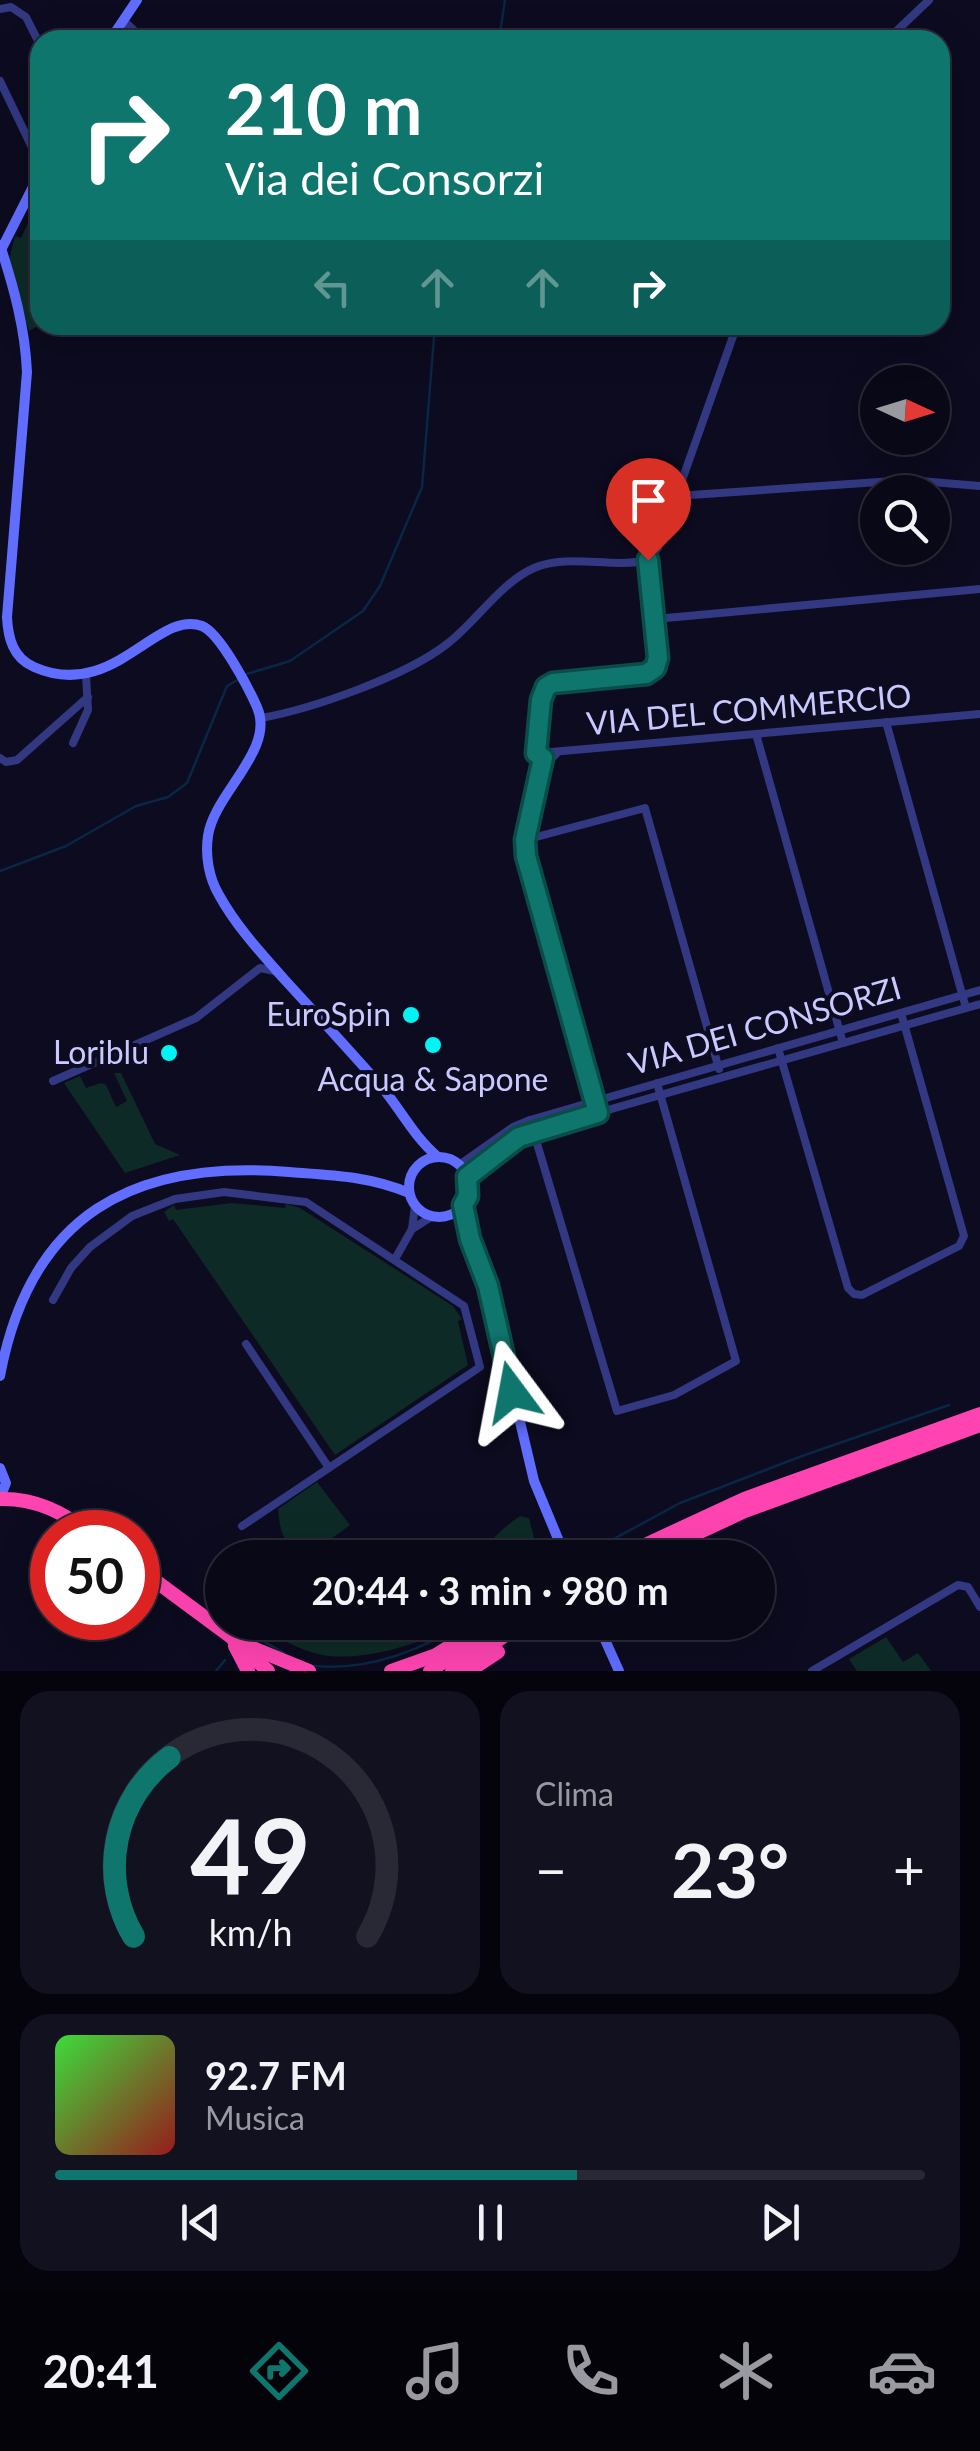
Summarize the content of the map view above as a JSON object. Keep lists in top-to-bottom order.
{
  "streets": {
    "street": ["VIA DEL COMMERCIO", "VIA DEI CONSORZI"]
  },
  "places": ["EuroSpin", "Acqua & Sapone", "Loriblu"],
  "north": "right",
  "page": {
    "turn": ["210 m", "Via dei Consorzi"],
    "limit": "50",
    "trip": "20:44 · 3 min · 980 m",
    "tile": "Clima",
    "heat": ["−", "23°", "+"],
    "song": ["92.7 FM", "Musica"],
    "tabs": "20:41",
    "gauge": ["49", "km/h"]
  }
}
